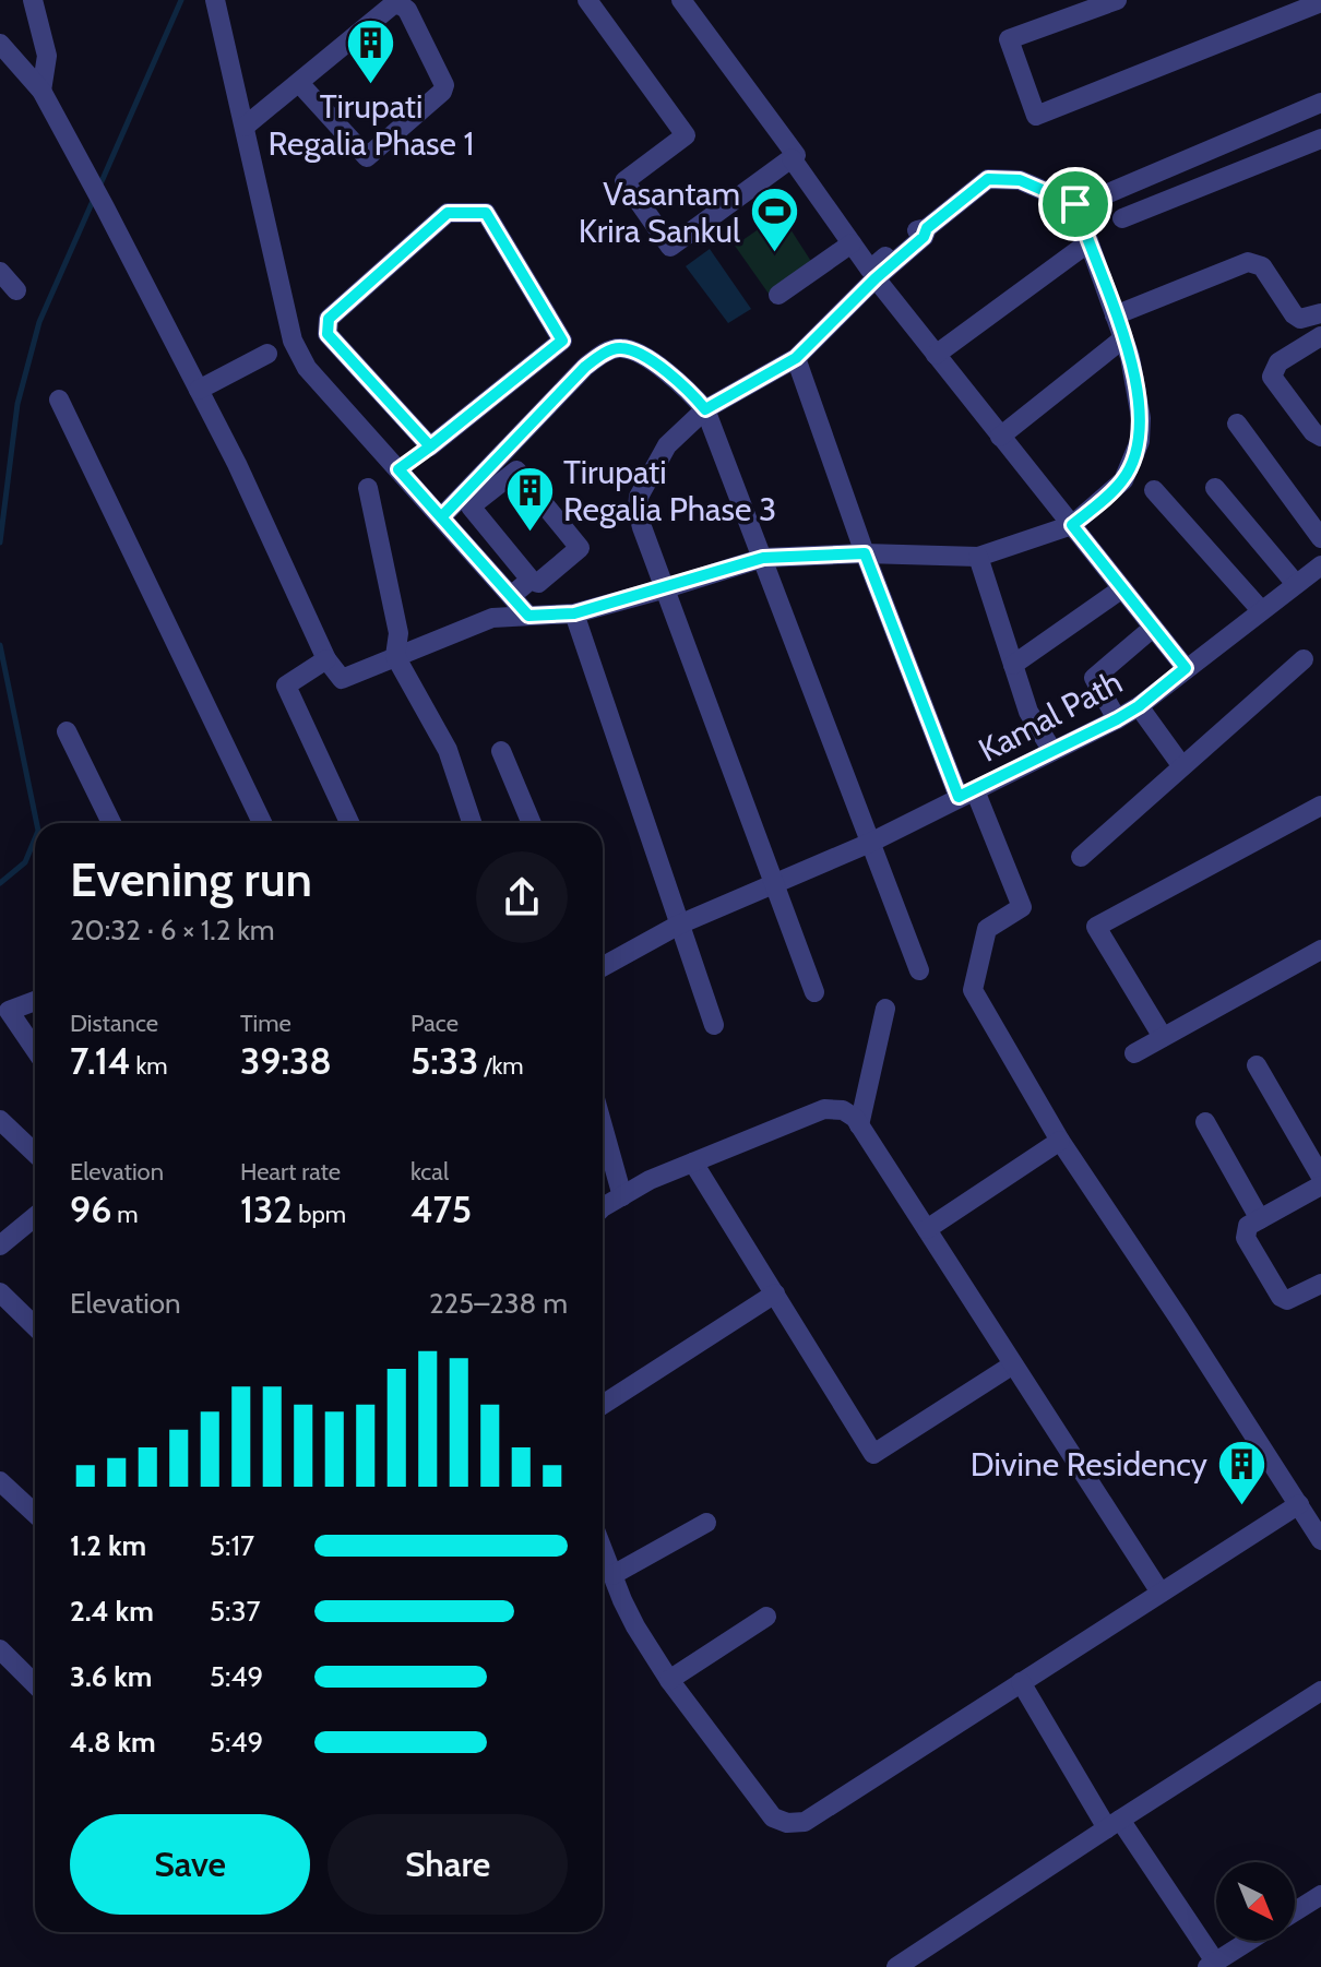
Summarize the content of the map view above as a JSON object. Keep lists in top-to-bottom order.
{
  "streets": {
    "street": ["Kamal Path"]
  },
  "places": {
    "building": ["Tirupati Regalia Phase 1", "Tirupati Regalia Phase 3", "Divine Residency"],
    "sports": ["Vasantam Krira Sankul"]
  },
  "north": "bottom right",
  "page": {
    "heading": ["Evening run", "20:32 · 6 × 1.2 km"],
    "stats": [
      ["Distance", "7.14 km"],
      ["Time", "39:38"],
      ["Pace", "5:33 /km"],
      ["Elevation", "96 m"],
      ["Heart rate", "132 bpm"],
      ["kcal", "475"]
    ],
    "chart": ["Elevation", "225–238 m"],
    "list": [
      {
        "name": "1.2 km",
        "note": "5:17"
      },
      {
        "name": "2.4 km",
        "note": "5:37"
      },
      {
        "name": "3.6 km",
        "note": "5:49"
      },
      {
        "name": "4.8 km",
        "note": "5:49"
      }
    ],
    "buttons": ["Save", "Share"]
  }
}
